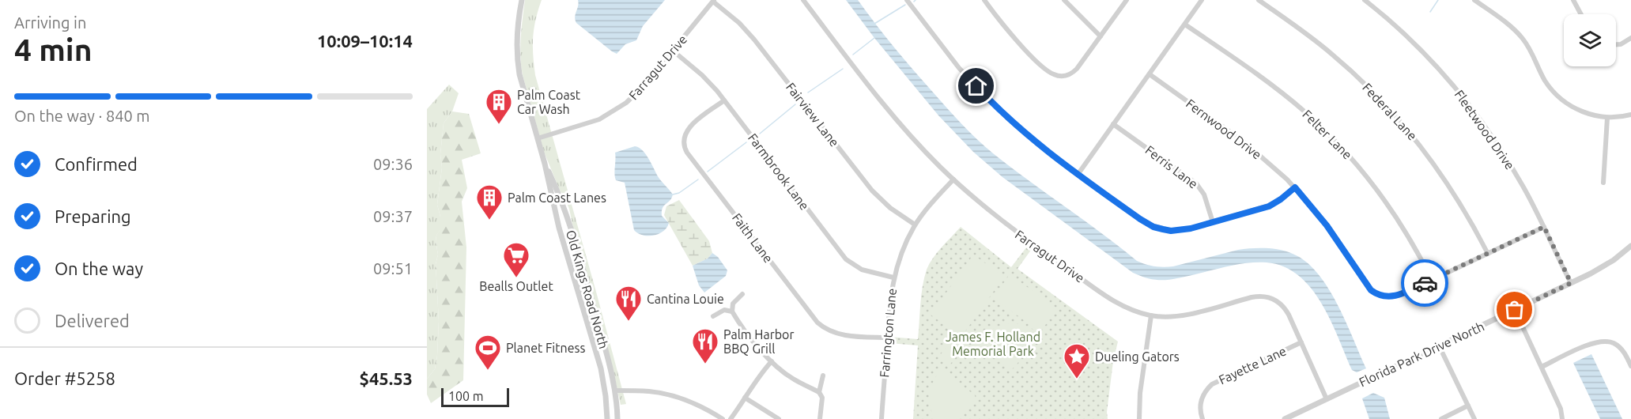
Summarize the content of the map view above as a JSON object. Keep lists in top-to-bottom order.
{
  "streets": {
    "street": [
      "Farragut Drive",
      "Federal Lane",
      "Fairview Lane",
      "Fernwood Drive",
      "Fleetwood Drive",
      "Felter Lane",
      "Ferris Lane",
      "Farmbrook Lane",
      "Faith Lane",
      "Old Kings Road North",
      "Farrington Lane",
      "Florida Park Drive North",
      "Fayette Lane"
    ]
  },
  "crossings": [
    ["Farragut Drive", "Fairview Lane"],
    ["Farragut Drive", "Farmbrook Lane"],
    ["Farragut Drive", "Old Kings Road North"],
    ["Farragut Drive", "Farrington Lane"],
    ["Farragut Drive", "Florida Park Drive North"],
    ["Farragut Drive", "Fayette Lane"],
    ["Fairview Lane", "Farrington Lane"],
    ["Fernwood Drive", "Felter Lane"],
    ["Fleetwood Drive", "Florida Park Drive North"],
    ["Farmbrook Lane", "Faith Lane"],
    ["Farmbrook Lane", "Farrington Lane"],
    ["Faith Lane", "Farrington Lane"]
  ],
  "parks": ["James F. Holland Memorial Park"],
  "places": {
    "building": ["Palm Coast Car Wash", "Palm Coast Lanes"],
    "supermarket": ["Bealls Outlet"],
    "restaurant": ["Cantina Louie", "Palm Harbor BBQ Grill"],
    "sports": ["Planet Fitness"],
    "place": ["Dueling Gators"]
  },
  "scale_bar": "100 m",
  "page": {
    "heading": ["4 min", "Arriving in", "10:09–10:14"],
    "panel": ["Order #5258", "$45.53"],
    "bar": "On the way · 840 m",
    "list": [
      ["Confirmed", "09:36"],
      ["Preparing", "09:37"],
      ["On the way", "09:51"],
      "Delivered"
    ],
    "scale": "100 m"
  }
}
